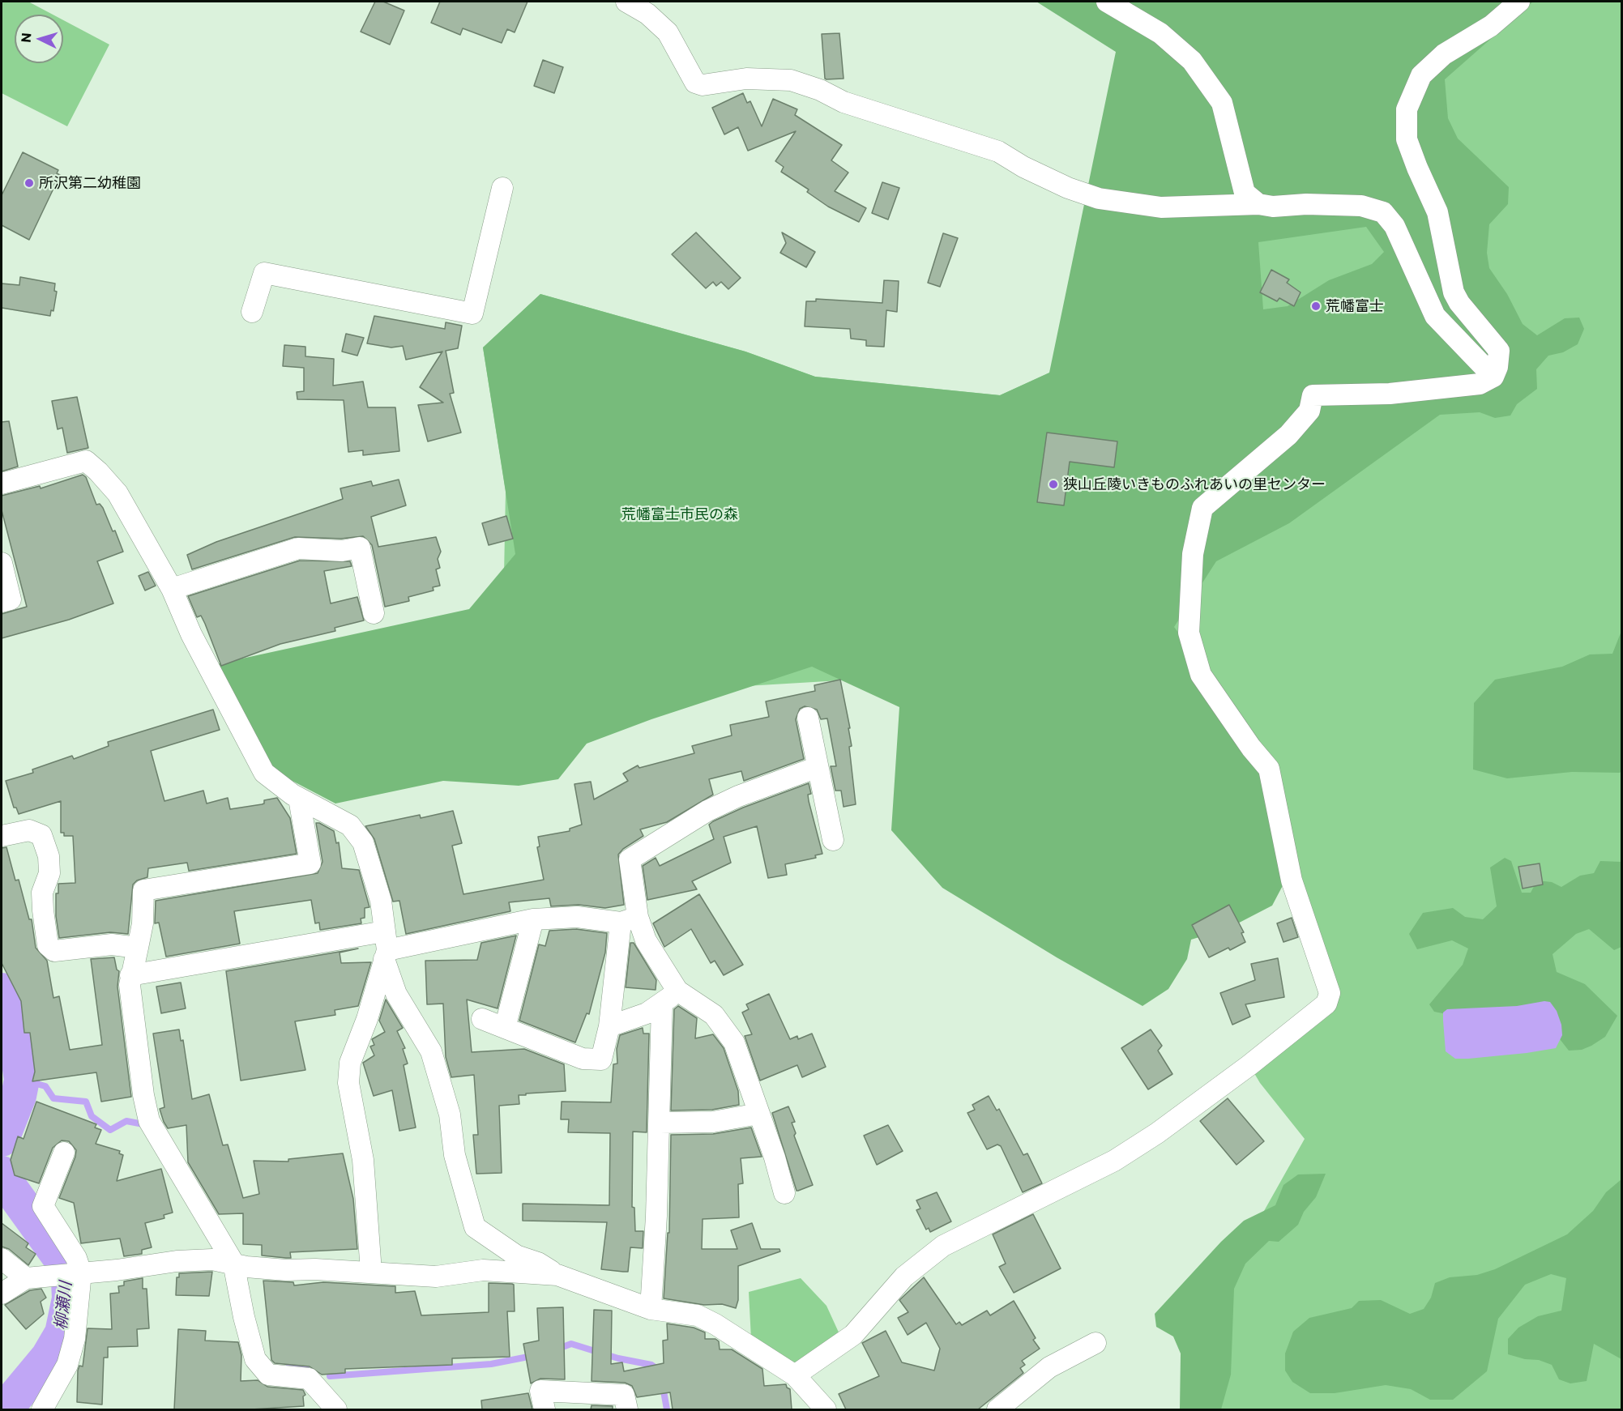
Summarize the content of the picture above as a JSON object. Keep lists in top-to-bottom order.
{
  "water": ["柳瀬川"],
  "parks": ["荒幡富士市民の森"],
  "places": ["所沢第二幼稚園", "荒幡富士", "狭山丘陵いきものふれあいの里センター"],
  "north": "left"
}
